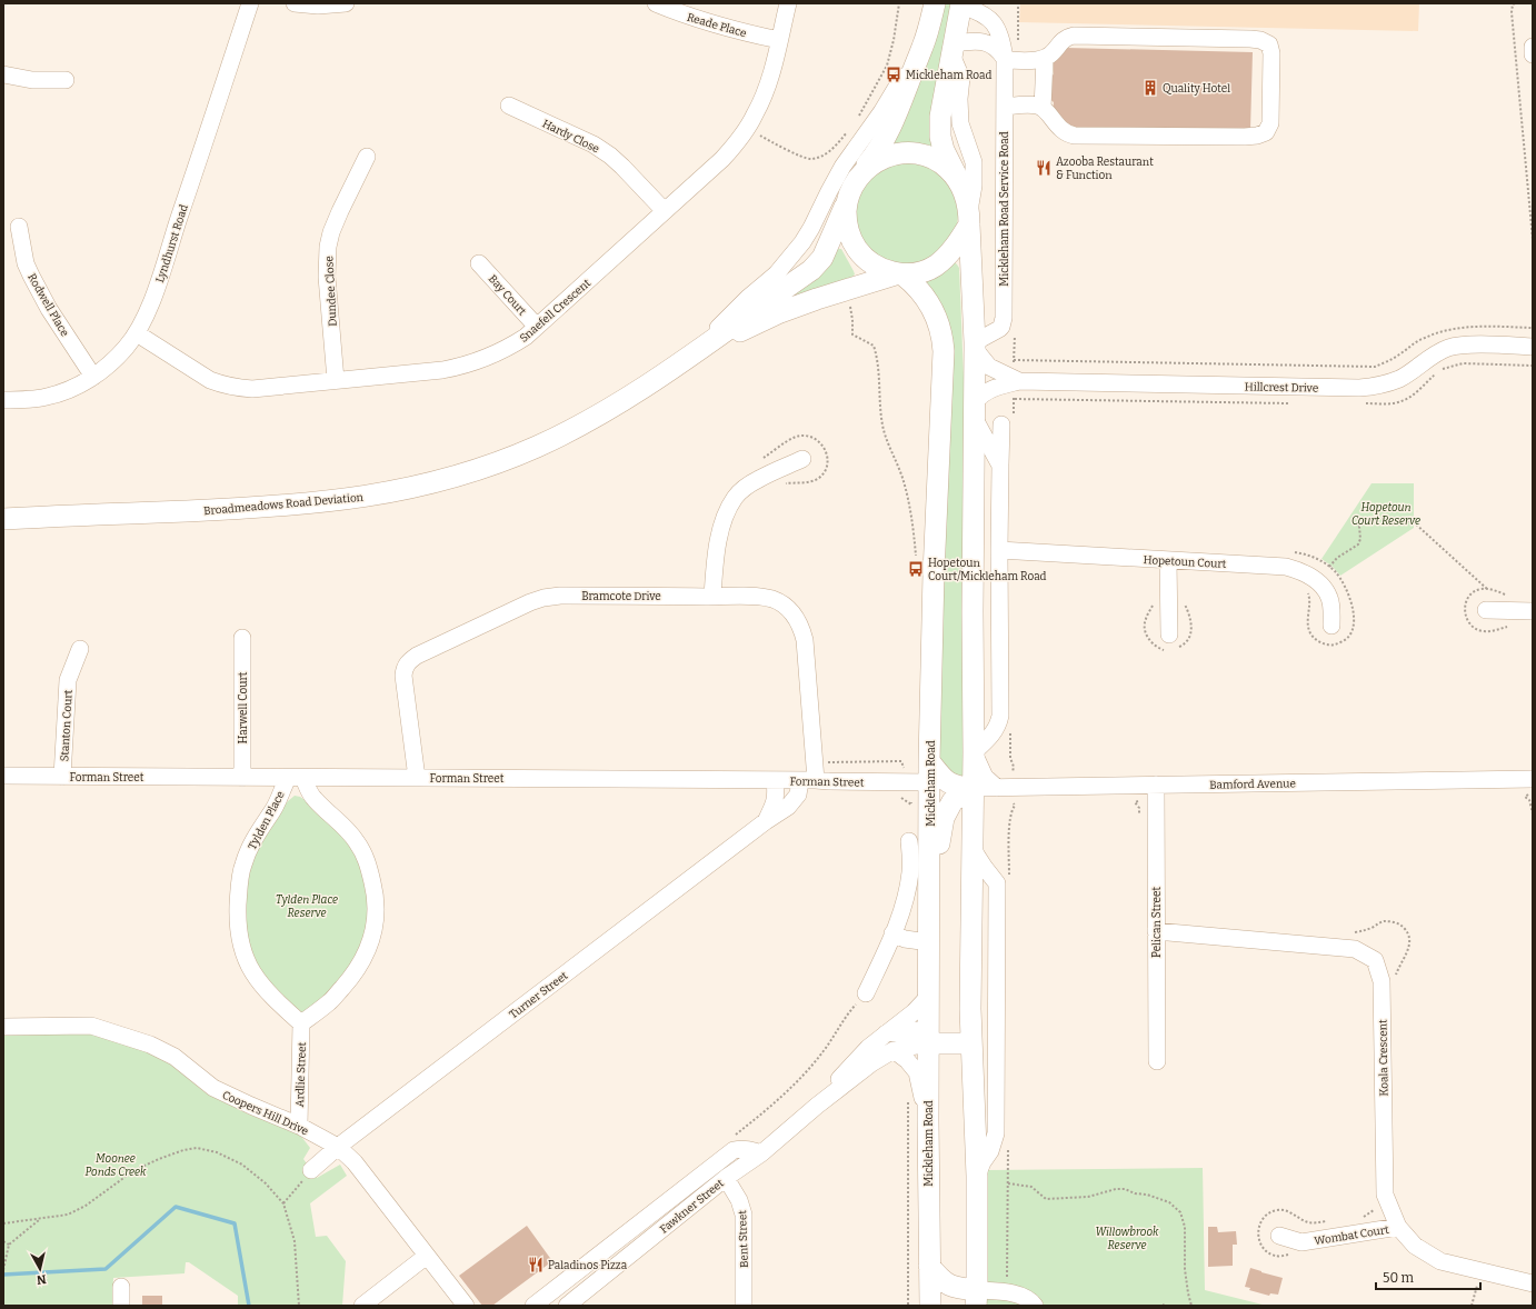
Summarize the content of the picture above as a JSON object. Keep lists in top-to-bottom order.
{
  "streets": {
    "main road": ["Broadmeadows Road Deviation", "Mickleham Road"],
    "street": [
      "Reade Place",
      "Hardy Close",
      "Mickleham Road Service Road",
      "Lyndhurst Road",
      "Dundee Close",
      "Bay Court",
      "Rodwell Place",
      "Snaefell Crescent",
      "Hillcrest Drive",
      "Hopetoun Court",
      "Bramcote Drive",
      "Harwell Court",
      "Stanton Court",
      "Forman Street",
      "Bamford Avenue",
      "Tylden Place",
      "Pelican Street",
      "Turner Street",
      "Koala Crescent",
      "Ardlie Street",
      "Coopers Hill Drive",
      "Fawkner Street",
      "Wombat Court",
      "Bent Street"
    ]
  },
  "crossings": [
    ["Reade Place", "Snaefell Crescent"],
    ["Hardy Close", "Snaefell Crescent"],
    ["Mickleham Road Service Road", "Hillcrest Drive"],
    ["Lyndhurst Road", "Rodwell Place"],
    ["Lyndhurst Road", "Snaefell Crescent"],
    ["Dundee Close", "Snaefell Crescent"],
    ["Bay Court", "Snaefell Crescent"],
    ["Broadmeadows Road Deviation", "Mickleham Road"],
    ["Bramcote Drive", "Forman Street"],
    ["Bramcote Drive", "Turner Street"],
    ["Harwell Court", "Forman Street"],
    ["Stanton Court", "Forman Street"],
    ["Forman Street", "Mickleham Road"],
    ["Forman Street", "Tylden Place"],
    ["Forman Street", "Turner Street"],
    ["Mickleham Road", "Fawkner Street"],
    ["Bamford Avenue", "Pelican Street"],
    ["Tylden Place", "Ardlie Street"],
    ["Pelican Street", "Koala Crescent"],
    ["Turner Street", "Coopers Hill Drive"],
    ["Koala Crescent", "Wombat Court"],
    ["Ardlie Street", "Coopers Hill Drive"],
    ["Fawkner Street", "Bent Street"]
  ],
  "parks": [
    "Hopetoun Court Reserve",
    "Tylden Place Reserve",
    "Moonee Ponds Creek",
    "Willowbrook Reserve"
  ],
  "places": {
    "bus stop": ["Mickleham Road", "Hopetoun Court/Mickleham Road"],
    "building": ["Quality Hotel"],
    "restaurant": ["Azooba Restaurant & Function", "Paladinos Pizza"]
  },
  "scale_bar": "50 m",
  "north": "bottom"
}
